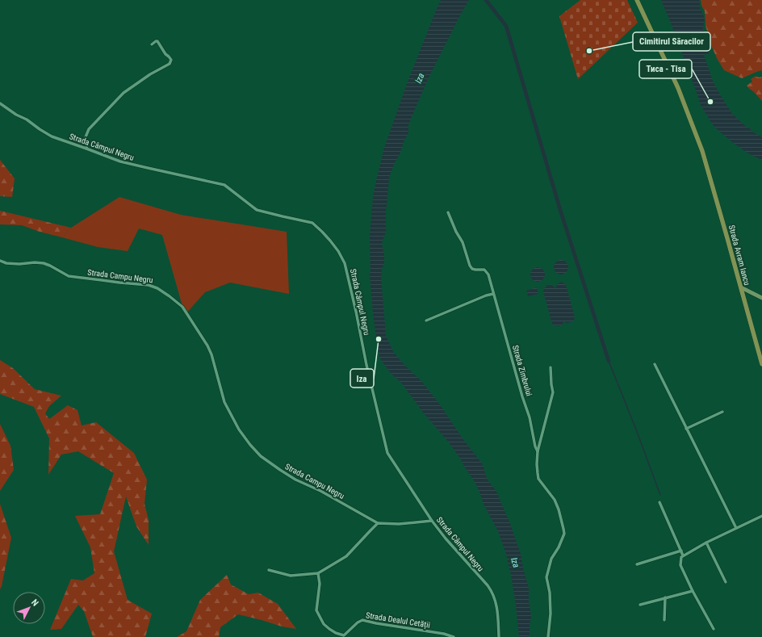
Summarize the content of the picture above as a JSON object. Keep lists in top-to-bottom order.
{
  "streets": {
    "main road": ["Strada Avram Iancu"],
    "street": [
      "Strada Câmpul Negru",
      "Strada Campu Negru",
      "Strada Zimbrului",
      "Strada Dealul Cetății"
    ]
  },
  "crossings": [
    ["Strada Câmpul Negru", "Strada Campu Negru"]
  ],
  "water": ["Iza"],
  "places": ["Cimitirul Săracilor", "Тиса - Tisa", "Iza"],
  "north": "top right"
}
